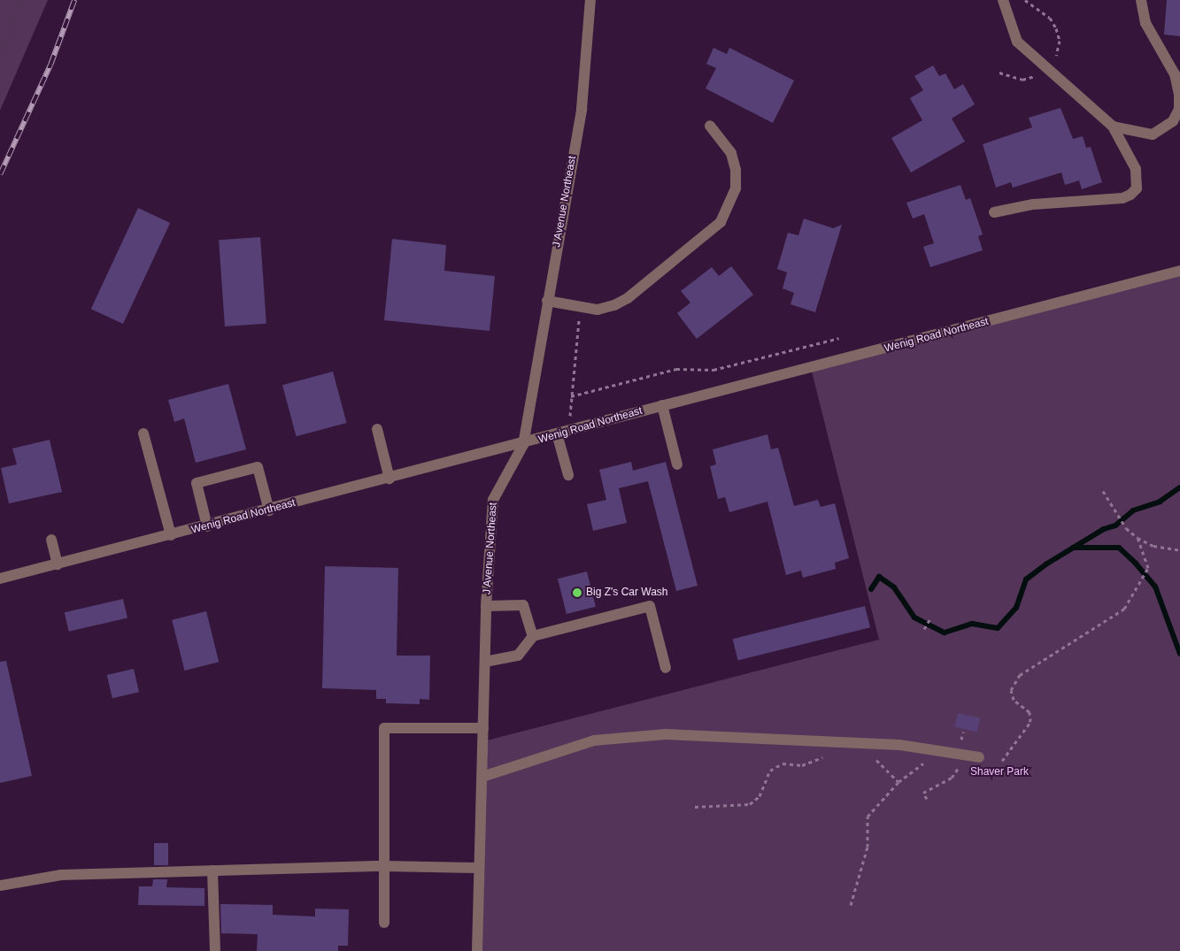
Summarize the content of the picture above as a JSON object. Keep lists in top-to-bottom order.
{
  "streets": {
    "street": ["J Avenue Northeast", "Wenig Road Northeast"]
  },
  "crossings": [
    ["J Avenue Northeast", "Wenig Road Northeast"]
  ],
  "parks": ["Shaver Park"],
  "places": ["Big Z's Car Wash"]
}
